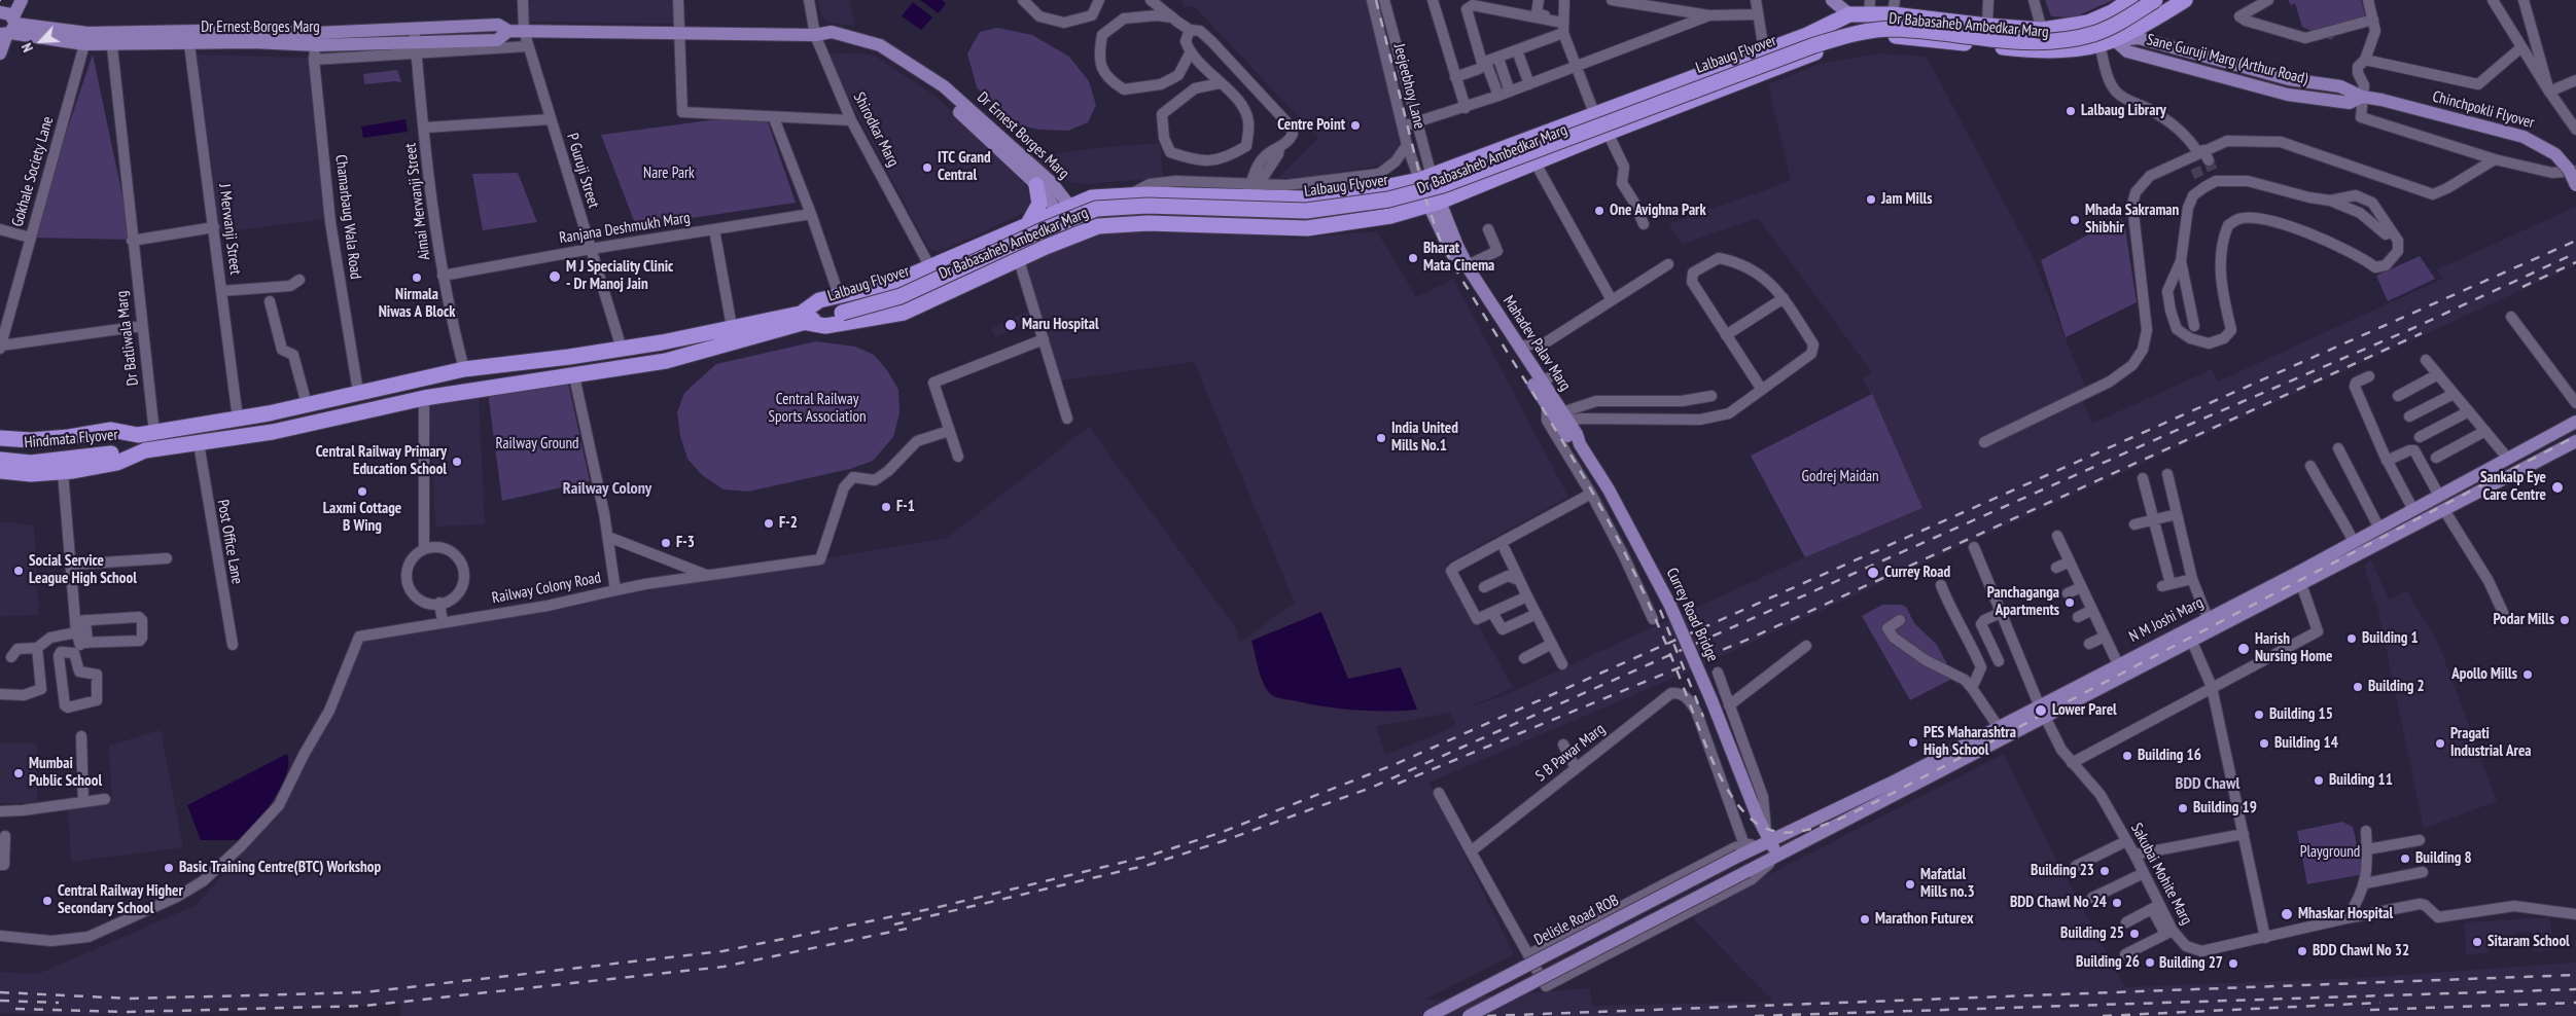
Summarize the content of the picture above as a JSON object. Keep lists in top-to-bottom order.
{
  "streets": {
    "highway": ["Dr Babasaheb Ambedkar Marg", "Lalbaug Flyover", "Hindmata Flyover"],
    "main road": [
      "Dr Ernest Borges Marg",
      "Sane Guruji Marg (Arthur Road)",
      "Chinchpokli Flyover",
      "Mahadev Palav Marg",
      "Currey Road Bridge",
      "N M Joshi Marg",
      "Delisle Road ROB"
    ],
    "street": [
      "Jeejeebhoy Lane",
      "Shirodkar Marg",
      "P Guruji Street",
      "Gokhale Society Lane",
      "Aimai Merwanji Street",
      "Chamarbaug Wala Road",
      "Ranjana Deshmukh Marg",
      "J Merwanji Street",
      "Dr Batliwala Marg",
      "Post Office Lane",
      "Railway Colony Road",
      "S B Pawar Marg",
      "Sakubai Mohite Marg"
    ]
  },
  "crossings": [
    ["Dr Babasaheb Ambedkar Marg", "Dr Ernest Borges Marg"],
    ["Dr Babasaheb Ambedkar Marg", "Lalbaug Flyover"],
    ["Dr Babasaheb Ambedkar Marg", "Sane Guruji Marg (Arthur Road)"],
    ["Dr Babasaheb Ambedkar Marg", "Jeejeebhoy Lane"],
    ["Dr Babasaheb Ambedkar Marg", "Shirodkar Marg"],
    ["Dr Babasaheb Ambedkar Marg", "Mahadev Palav Marg"],
    ["Dr Babasaheb Ambedkar Marg", "Hindmata Flyover"],
    ["Dr Ernest Borges Marg", "Shirodkar Marg"],
    ["Dr Ernest Borges Marg", "P Guruji Street"],
    ["Dr Ernest Borges Marg", "Gokhale Society Lane"],
    ["Dr Ernest Borges Marg", "Aimai Merwanji Street"],
    ["Dr Ernest Borges Marg", "Chamarbaug Wala Road"],
    ["Dr Ernest Borges Marg", "J Merwanji Street"],
    ["Dr Ernest Borges Marg", "Dr Batliwala Marg"],
    ["Lalbaug Flyover", "Hindmata Flyover"],
    ["Sane Guruji Marg (Arthur Road)", "Chinchpokli Flyover"],
    ["P Guruji Street", "Ranjana Deshmukh Marg"],
    ["Aimai Merwanji Street", "Ranjana Deshmukh Marg"],
    ["Mahadev Palav Marg", "Currey Road Bridge"],
    ["Hindmata Flyover", "Post Office Lane"],
    ["Hindmata Flyover", "Railway Colony Road"],
    ["Currey Road Bridge", "N M Joshi Marg"],
    ["Currey Road Bridge", "Delisle Road ROB"],
    ["N M Joshi Marg", "Sakubai Mohite Marg"],
    ["N M Joshi Marg", "Delisle Road ROB"],
    ["S B Pawar Marg", "Delisle Road ROB"]
  ],
  "districts": ["Railway Colony", "BDD Chawl"],
  "parks": [
    "Nare Park",
    "Central Railway Sports Association",
    "Railway Ground",
    "Godrej Maidan",
    "Playground"
  ],
  "places": [
    "Lalbaug Library",
    "Centre Point",
    "ITC Grand Central",
    "Jam Mills",
    "One Avighna Park",
    "Mhada Sakraman Shibhir",
    "Bharat Mata Cinema",
    "M J Speciality Clinic - Dr Manoj Jain",
    "Nirmala Niwas A Block",
    "Maru Hospital",
    "India United Mills No.1",
    "Central Railway Primary Education School",
    "Sankalp Eye Care Centre",
    "Laxmi Cottage B Wing",
    "F-1",
    "F-2",
    "F-3",
    "Social Service League High School",
    "Currey Road",
    "Panchaganga Apartments",
    "Podar Mills",
    "Building 1",
    "Harish Nursing Home",
    "Apollo Mills",
    "Building 2",
    "Lower Parel",
    "Building 15",
    "PES Maharashtra High School",
    "Building 14",
    "Pragati Industrial Area",
    "Building 16",
    "Mumbai Public School",
    "Building 11",
    "Building 19",
    "Building 8",
    "Basic Training Centre(BTC) Workshop",
    "Building 23",
    "Mafatlal Mills no.3",
    "Central Railway Higher Secondary School",
    "BDD Chawl No 24",
    "Mhaskar Hospital",
    "Marathon Futurex",
    "Building 25",
    "Sitaram School",
    "BDD Chawl No 32",
    "Building 26",
    "Building 27"
  ],
  "north": "bottom left"
}
